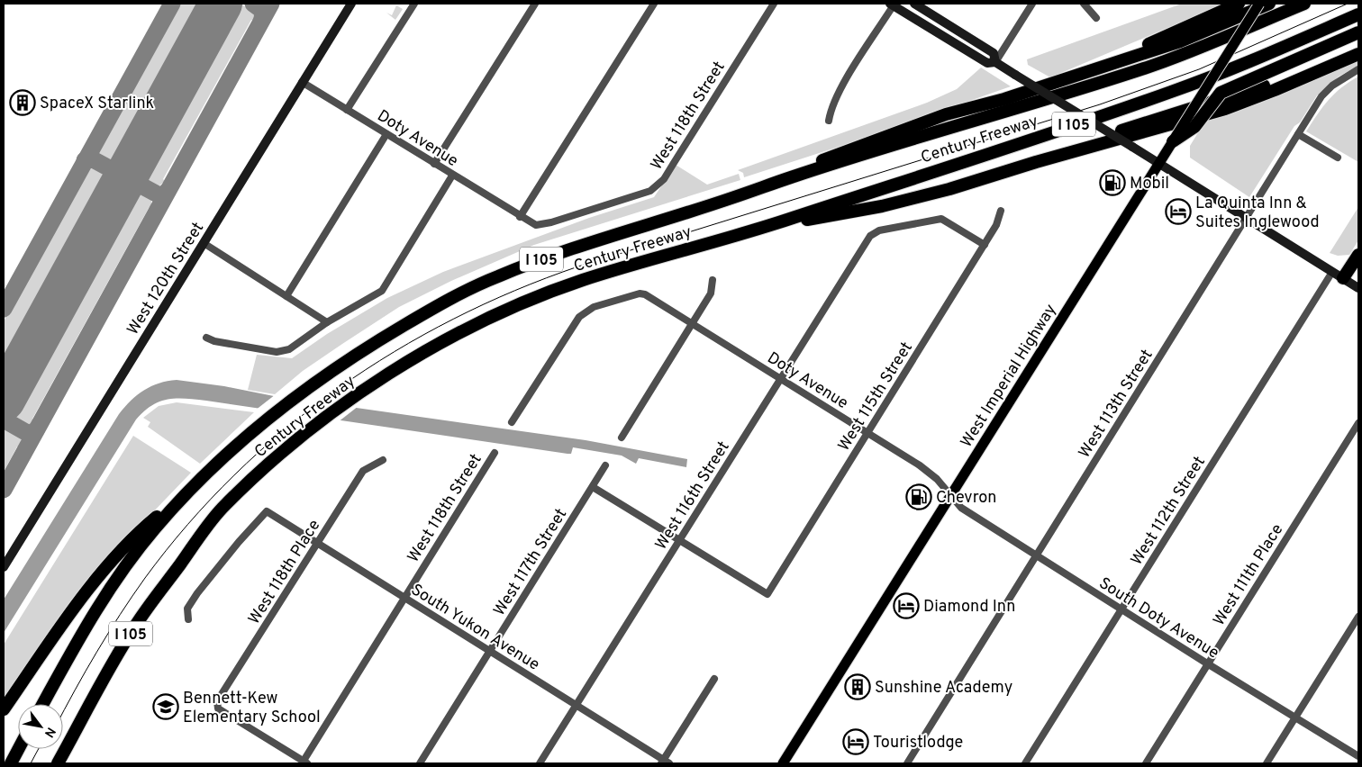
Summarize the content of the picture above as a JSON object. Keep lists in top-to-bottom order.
{
  "streets": {
    "highway": ["I 105", "Century Freeway"],
    "main road": ["West 120th Street", "West Imperial Highway"],
    "street": [
      "West 118th Street",
      "Doty Avenue",
      "West 115th Street",
      "West 113th Street",
      "West 116th Street",
      "West 112th Street",
      "West 117th Street",
      "West 118th Place",
      "West 111th Place",
      "South Doty Avenue",
      "South Yukon Avenue"
    ]
  },
  "crossings": [
    ["West 118th Street", "Doty Avenue"],
    ["West 118th Street", "West 118th Place"],
    ["West 118th Street", "South Yukon Avenue"],
    ["Doty Avenue", "West 120th Street"],
    ["Doty Avenue", "West Imperial Highway"],
    ["Doty Avenue", "West 115th Street"],
    ["Doty Avenue", "West 116th Street"],
    ["Doty Avenue", "South Doty Avenue"],
    ["West Imperial Highway", "South Doty Avenue"],
    ["West 115th Street", "West 116th Street"],
    ["West 113th Street", "South Doty Avenue"],
    ["West 116th Street", "South Yukon Avenue"],
    ["West 112th Street", "South Doty Avenue"],
    ["West 117th Street", "South Yukon Avenue"],
    ["West 118th Place", "South Yukon Avenue"],
    ["West 111th Place", "South Doty Avenue"]
  ],
  "places": {
    "building": ["SpaceX Starlink", "Sunshine Academy"],
    "fuel station": ["Mobil", "Chevron"],
    "hotel": ["La Quinta Inn & Suites Inglewood", "Diamond Inn", "Touristlodge"],
    "school or university": ["Bennett-Kew Elementary School"]
  },
  "north": "bottom right"
}
